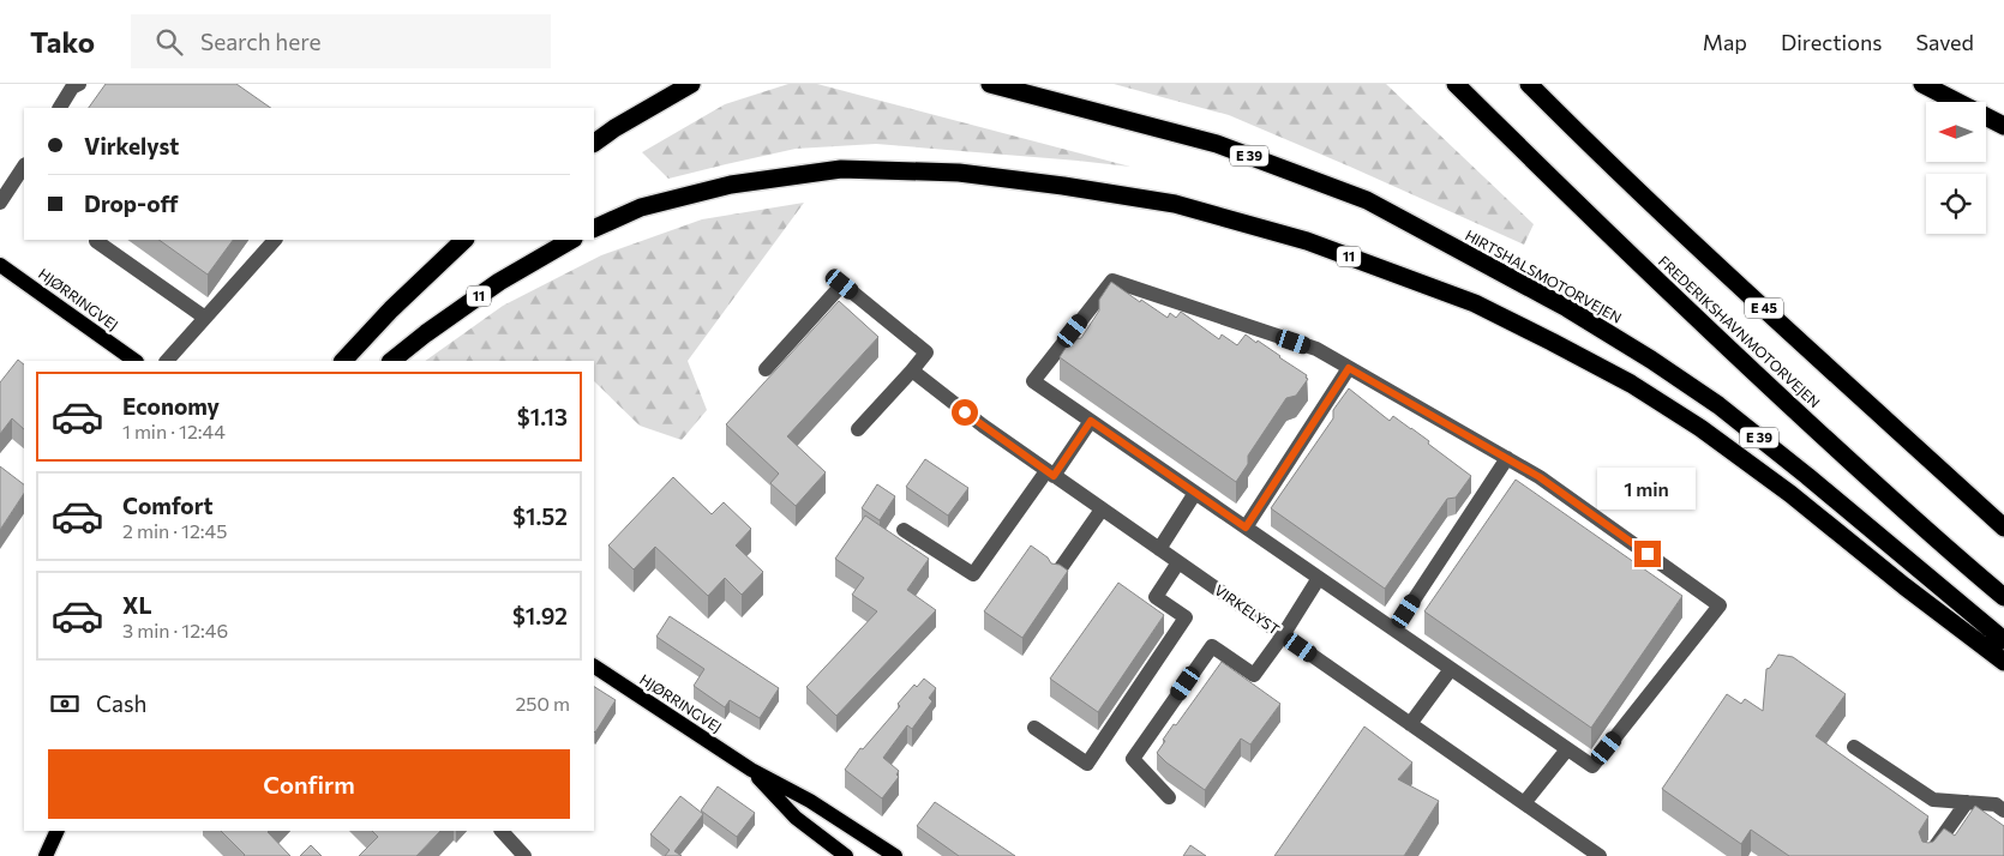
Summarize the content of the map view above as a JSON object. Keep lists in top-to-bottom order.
{
  "streets": {
    "highway": [
      "E 39",
      "11",
      "HIRTSHALSMOTORVEJEN",
      "E 45",
      "FREDERIKSHAVNMOTORVEJEN"
    ],
    "main road": ["HJØRRINGVEJ"],
    "street": ["VIRKELYST"]
  },
  "north": "left",
  "page": {
    "header": "Tako",
    "search": "Search here",
    "nav": ["Map", "Directions", "Saved"],
    "banner": ["Virkelyst", "Drop-off"],
    "list": [
      {
        "name": "Economy",
        "note": "1 min · 12:44",
        "value": "$1.13"
      },
      {
        "name": "Comfort",
        "note": "2 min · 12:45",
        "value": "$1.52"
      },
      {
        "name": "XL",
        "note": "3 min · 12:46",
        "value": "$1.92"
      }
    ],
    "bubble": "1 min",
    "pay": ["Cash", "250 m"],
    "buttons": "Confirm"
  }
}
